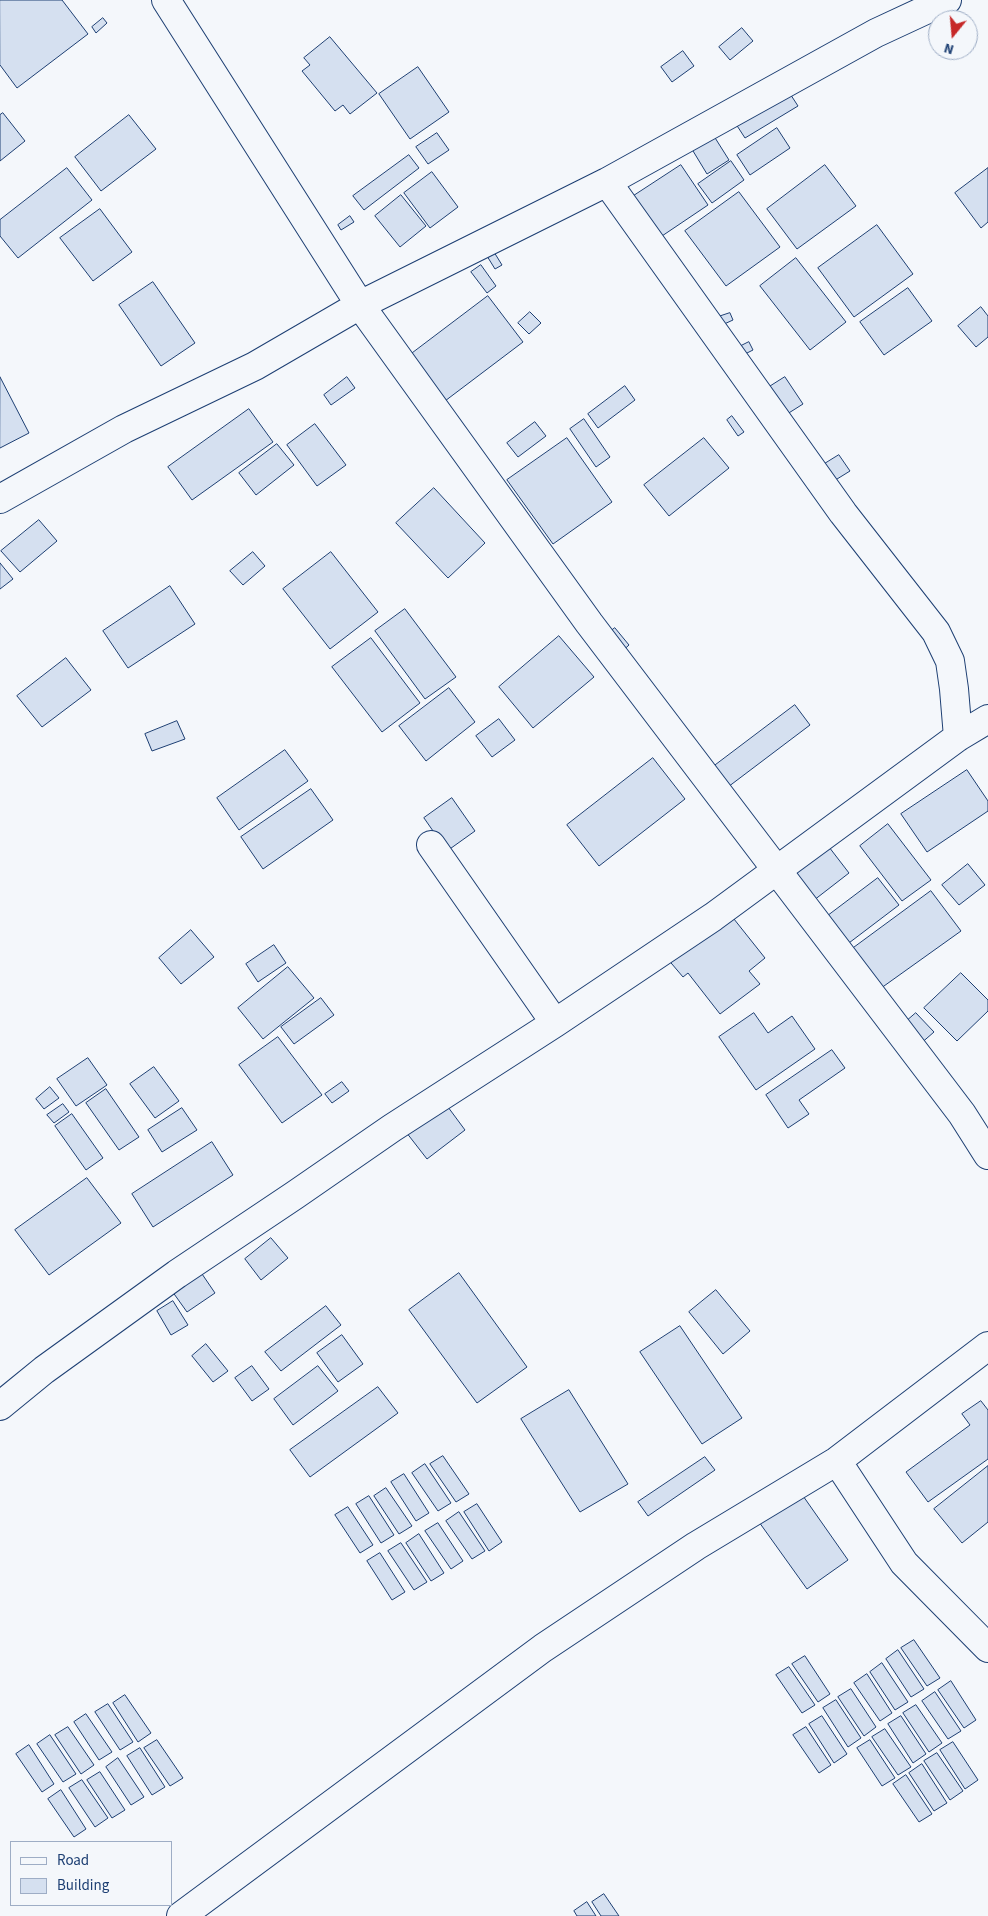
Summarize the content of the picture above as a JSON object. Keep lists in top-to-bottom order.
{
  "legend": ["Road", "Building"],
  "north": "bottom"
}
